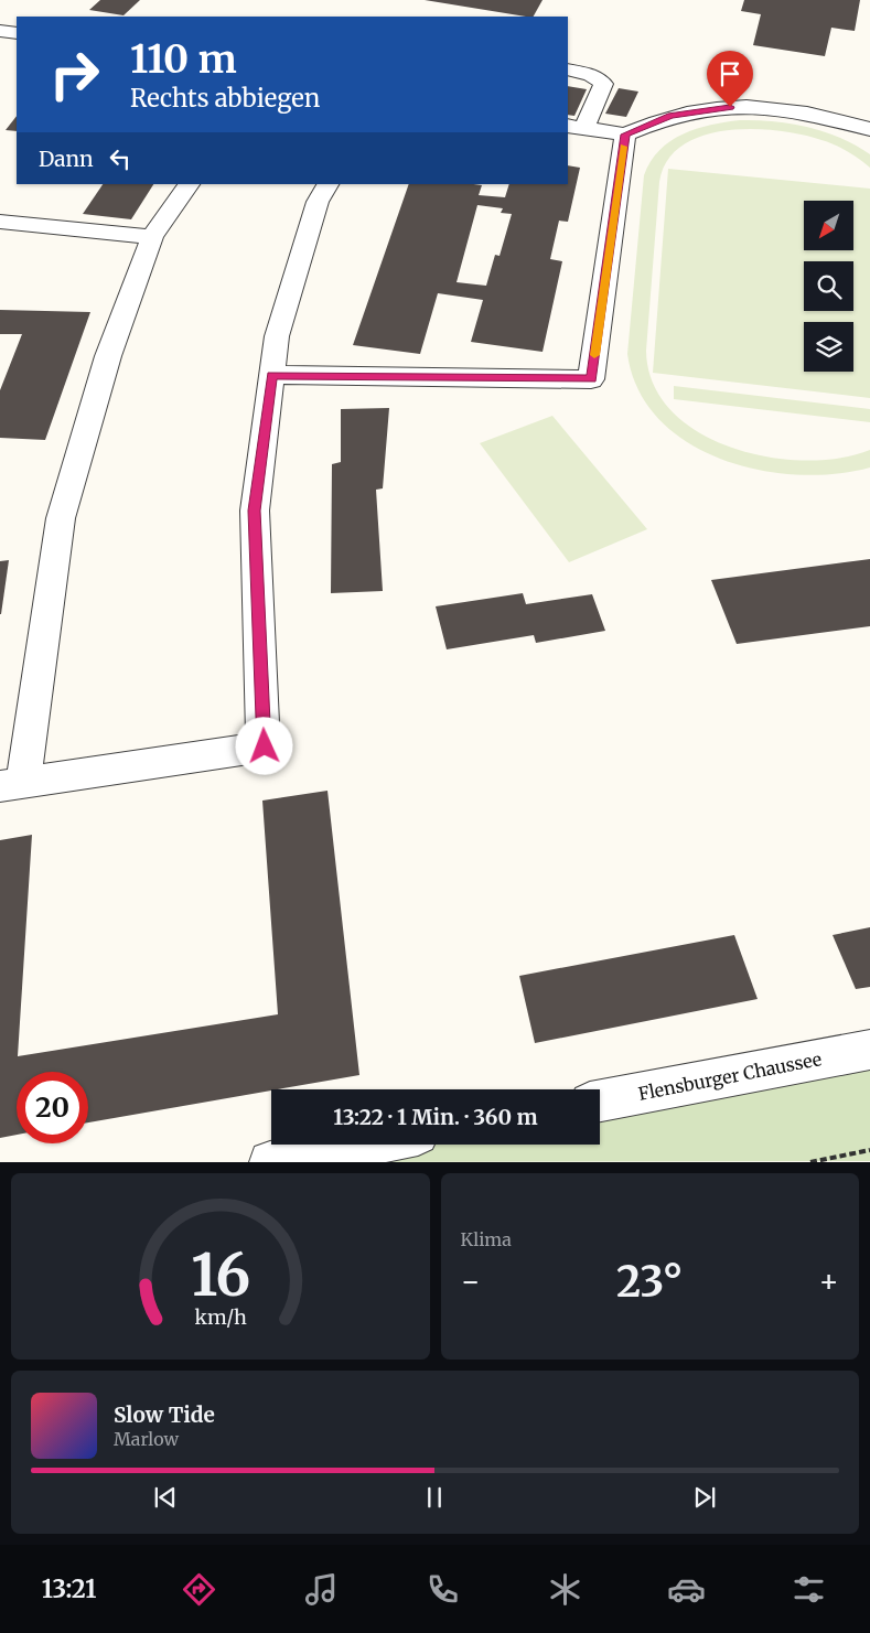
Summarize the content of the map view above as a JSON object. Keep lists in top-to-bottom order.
{
  "streets": {
    "street": ["Flensburger Chaussee"]
  },
  "north": "bottom left",
  "page": {
    "turn": ["110 m", "Rechts abbiegen"],
    "then": "Dann",
    "limit": "20",
    "trip": "13:22 · 1 Min. · 360 m",
    "tile": "Klima",
    "heat": ["−", "23°", "+"],
    "song": ["Slow Tide", "Marlow"],
    "tabs": "13:21",
    "gauge": ["16", "km/h"]
  }
}
